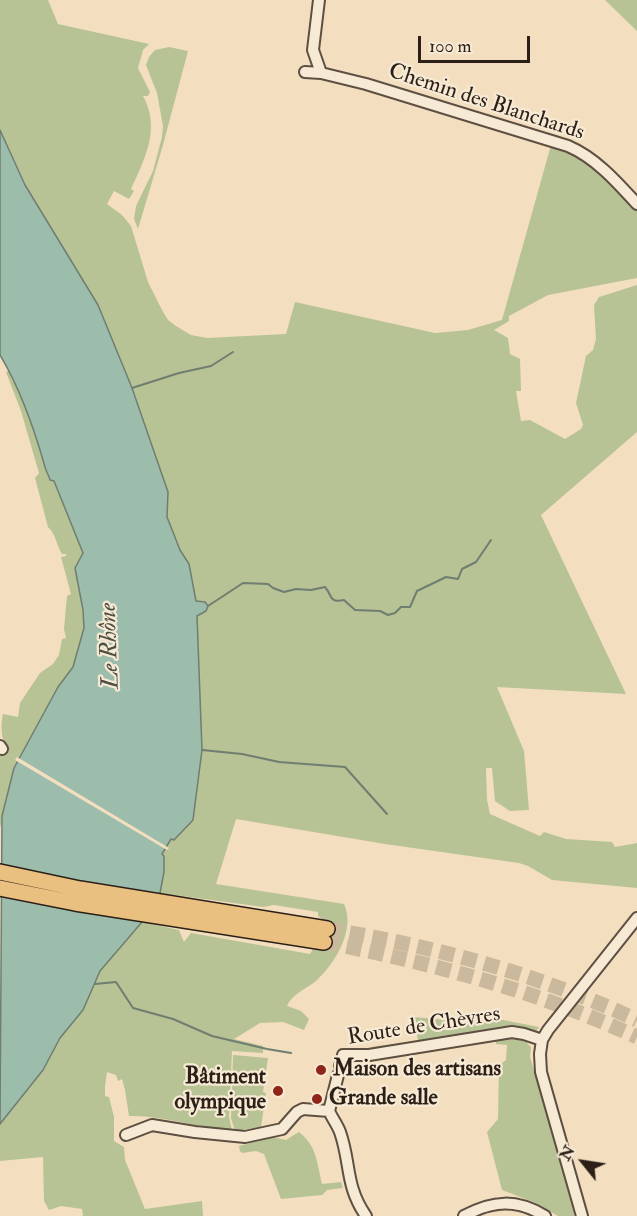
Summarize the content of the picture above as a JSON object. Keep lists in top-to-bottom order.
{
  "streets": {
    "street": ["Chemin des Blanchards", "Route de Chèvres"]
  },
  "water": ["Le Rhône"],
  "places": ["Maison des artisans", "Bâtiment olympique", "Grande salle"],
  "scale_bar": "100 m",
  "north": "top left"
}
